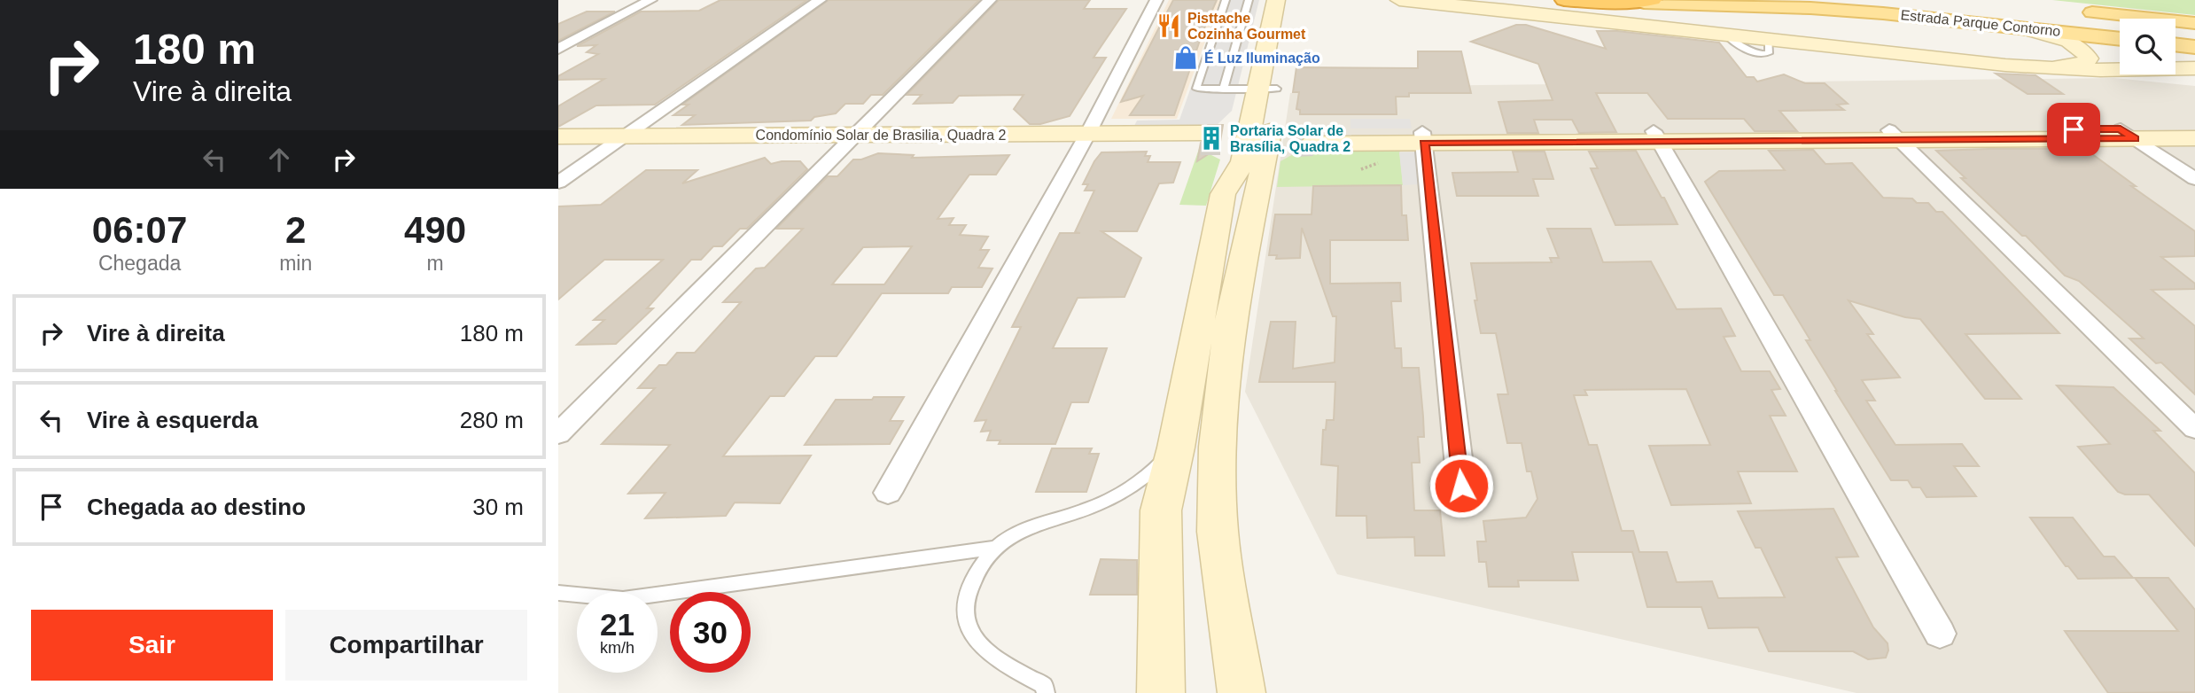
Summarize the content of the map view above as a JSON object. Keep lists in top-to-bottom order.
{
  "streets": {
    "main road": ["Estrada Parque Contorno"],
    "street": ["Condomínio Solar de Brasilia, Quadra 2"]
  },
  "places": {
    "restaurant": ["Pisttache Cozinha Gourmet"],
    "shop": ["É Luz Iluminação"],
    "building": ["Portaria Solar de Brasília, Quadra 2"]
  },
  "page": {
    "turn": ["180 m", "Vire à direita"],
    "eta": [
      "06:07",
      "Chegada",
      "2",
      "min",
      "490",
      "m"
    ],
    "list": [
      {
        "name": "Vire à direita",
        "value": "180 m"
      },
      {
        "name": "Vire à esquerda",
        "value": "280 m"
      },
      {
        "name": "Chegada ao destino",
        "value": "30 m"
      }
    ],
    "speed": "21 km/h",
    "limit": "30",
    "buttons": ["Sair", "Compartilhar"]
  }
}
